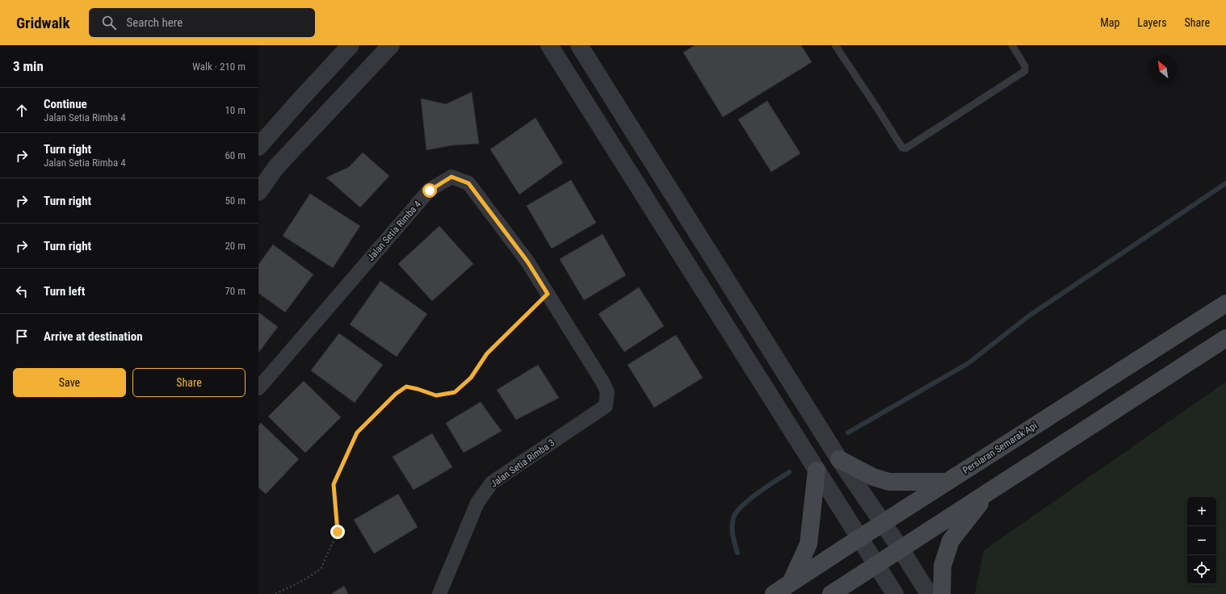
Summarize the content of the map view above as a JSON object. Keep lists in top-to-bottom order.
{
  "streets": {
    "main road": ["Persiaran Semarak Api"],
    "street": ["Jalan Setia Rimba 4", "Jalan Setia Rimba 3"]
  },
  "crossings": [
    ["Jalan Setia Rimba 4", "Jalan Setia Rimba 3"]
  ],
  "north": "top left",
  "page": {
    "header": "Gridwalk",
    "search": "Search here",
    "nav": ["Map", "Layers", "Share"],
    "heading": ["3 min", "Walk · 210 m"],
    "list": [
      ["Continue", "Jalan Setia Rimba 4", "10 m"],
      ["Turn right", "Jalan Setia Rimba 4", "60 m"],
      ["Turn right", "50 m"],
      ["Turn right", "20 m"],
      ["Turn left", "70 m"],
      "Arrive at destination"
    ],
    "buttons": ["Save", "Share"],
    "map_buttons": ["+", "−"]
  }
}
